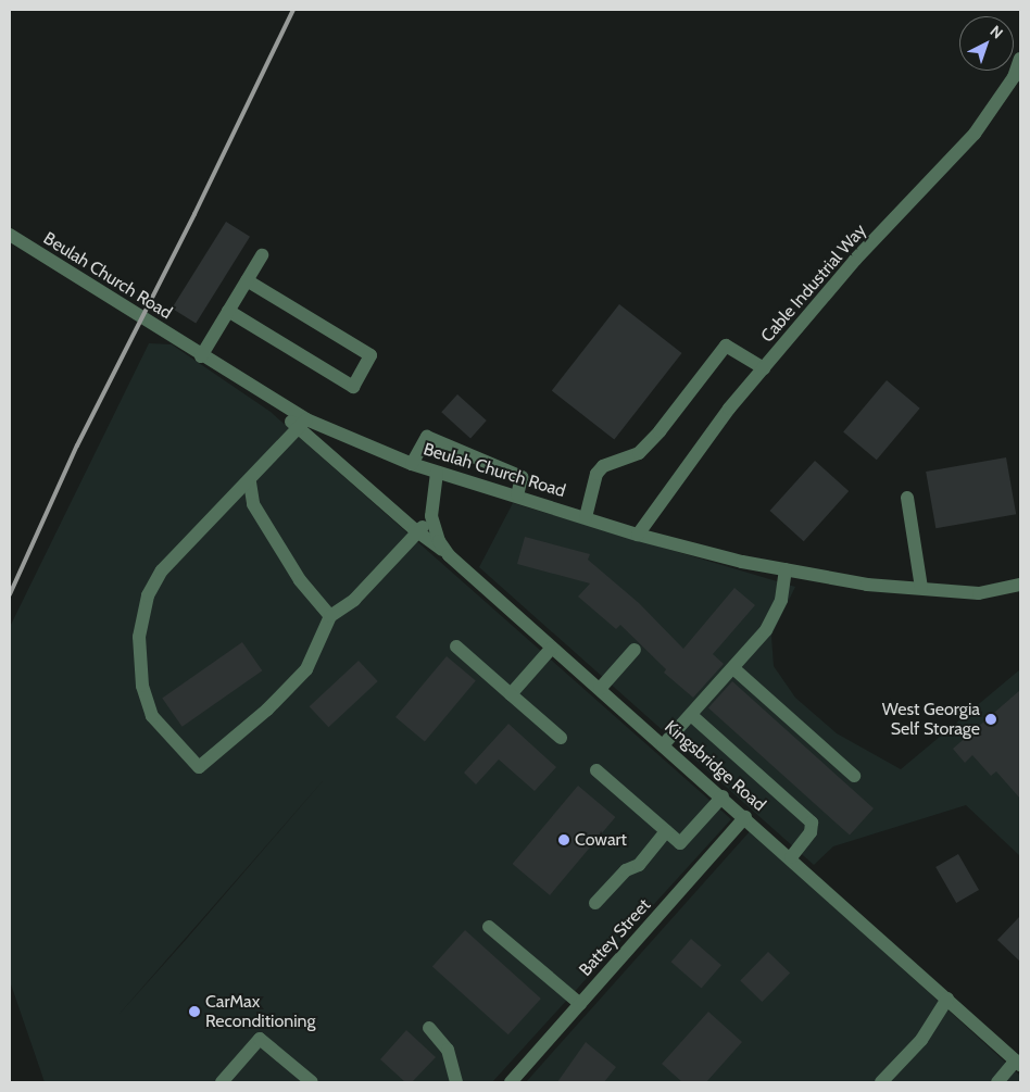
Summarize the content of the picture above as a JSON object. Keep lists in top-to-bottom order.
{
  "streets": {
    "street": [
      "Beulah Church Road",
      "Cable Industrial Way",
      "Kingsbridge Road",
      "Battey Street"
    ]
  },
  "crossings": [
    ["Beulah Church Road", "Cable Industrial Way"],
    ["Beulah Church Road", "Kingsbridge Road"],
    ["Kingsbridge Road", "Battey Street"]
  ],
  "places": ["West Georgia Self Storage", "Cowart", "CarMax Reconditioning"],
  "north": "top right"
}
